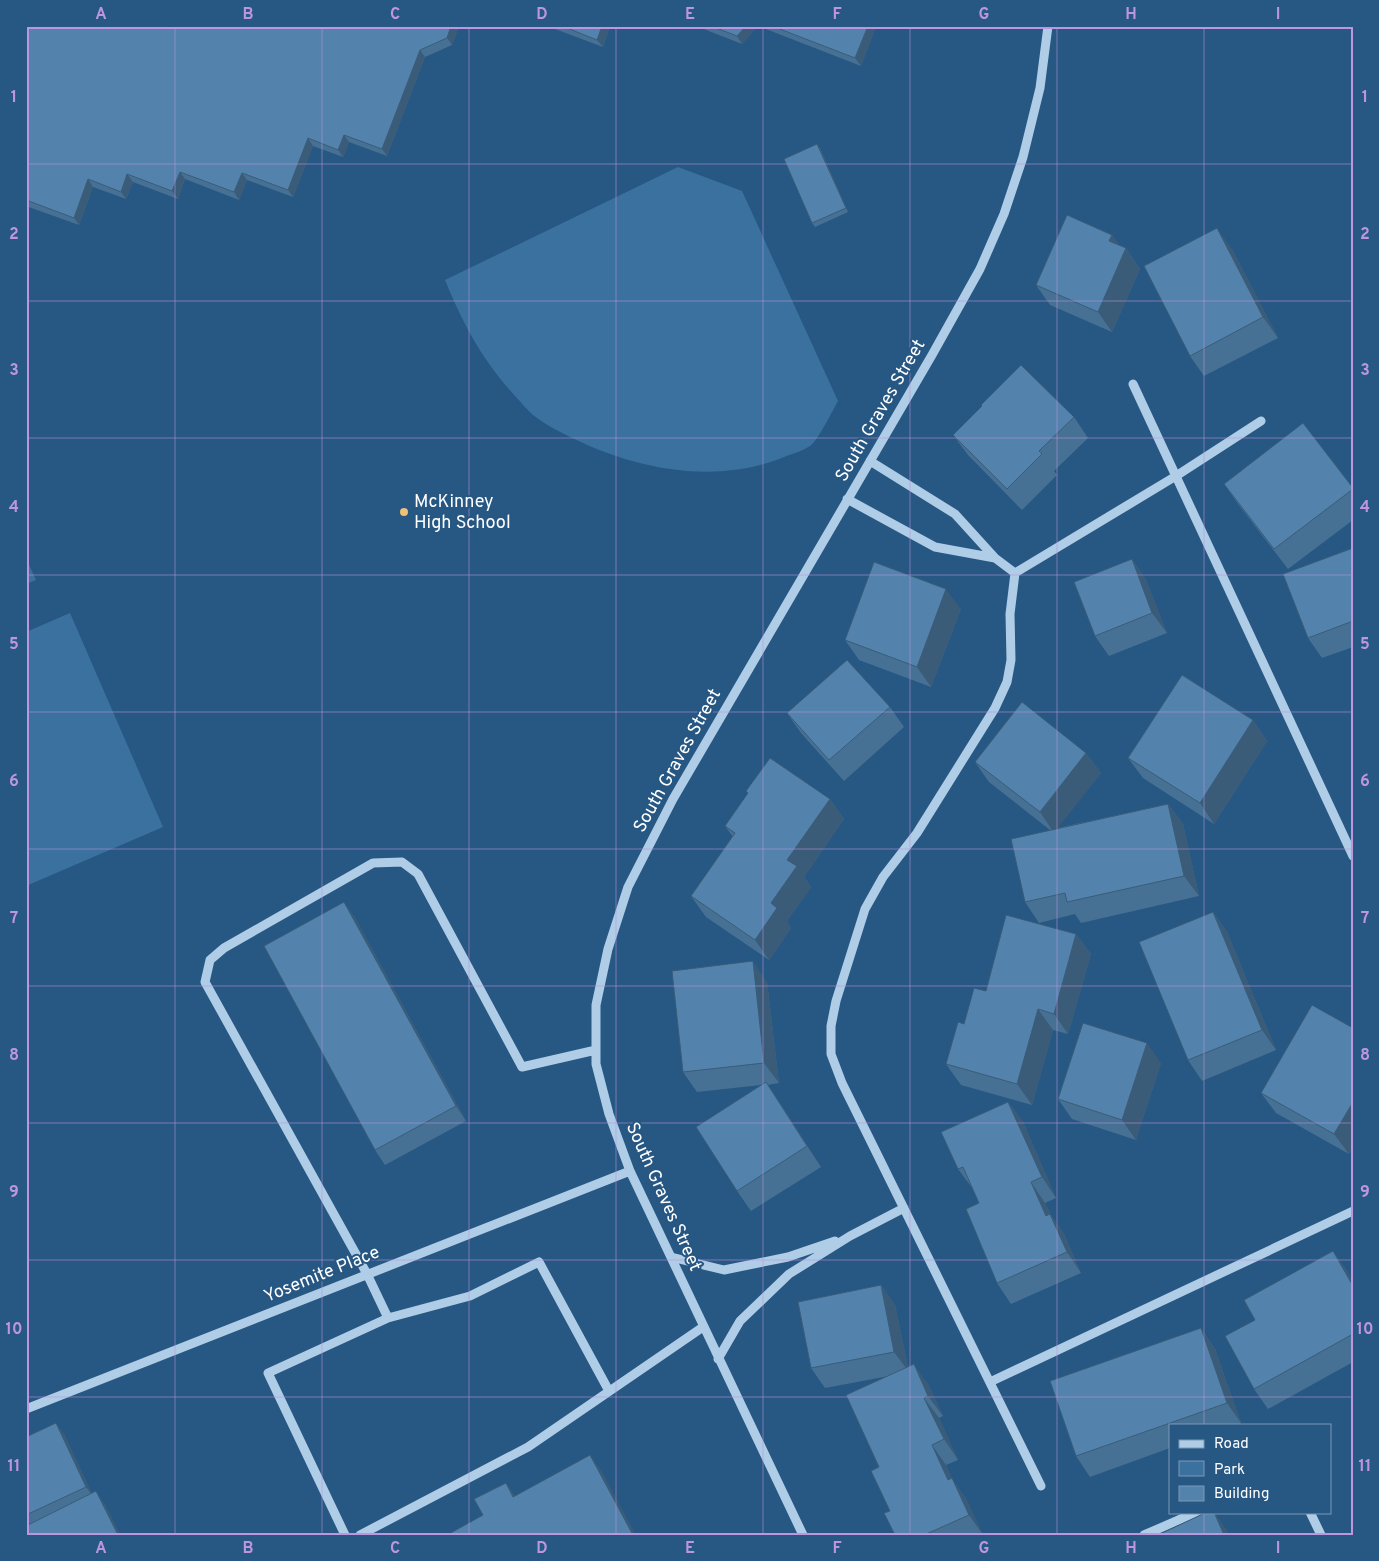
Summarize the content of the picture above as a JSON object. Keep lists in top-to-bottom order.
{
  "streets": {
    "street": ["South Graves Street", "Yosemite Place"]
  },
  "crossings": [
    ["South Graves Street", "Yosemite Place"]
  ],
  "places": ["McKinney High School"],
  "legend": ["Road", "Park", "Building"],
  "grid": {
    "columns": [
      "A",
      "B",
      "C",
      "D",
      "E",
      "F",
      "G",
      "H",
      "I"
    ],
    "rows": [
      "1",
      "2",
      "3",
      "4",
      "5",
      "6",
      "7",
      "8",
      "9",
      "10",
      "11"
    ]
  }
}
